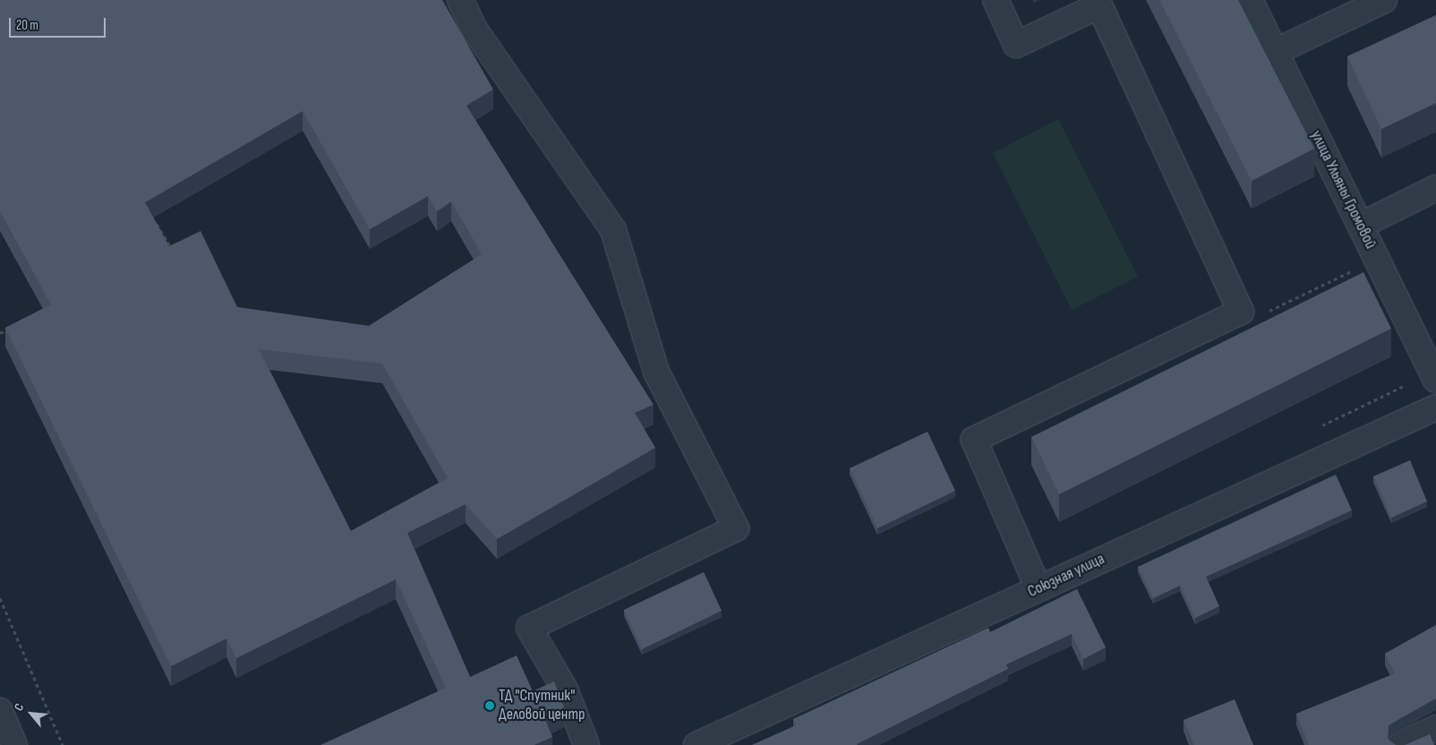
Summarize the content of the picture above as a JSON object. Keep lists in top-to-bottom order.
{
  "streets": {
    "street": ["улица Ульяны Громовой", "Союзная улица"]
  },
  "places": ["ТД \"Спутник\" Деловой центр"],
  "scale_bar": "20 m",
  "north": "top left"
}
